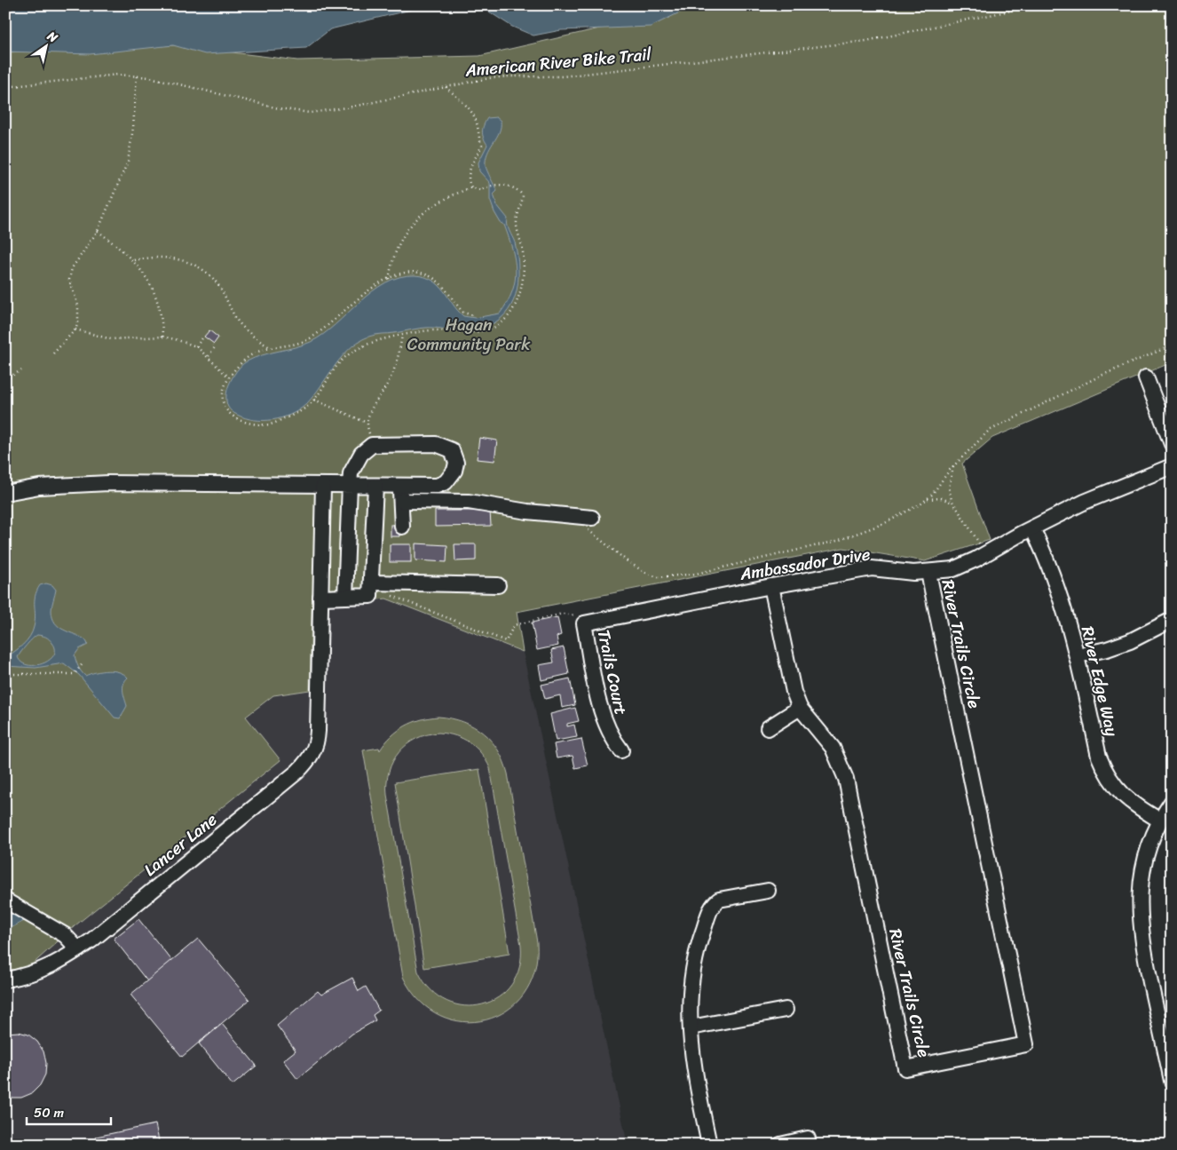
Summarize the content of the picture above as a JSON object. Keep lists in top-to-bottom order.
{
  "streets": {
    "street": [
      "Ambassador Drive",
      "River Trails Circle",
      "Trails Court",
      "River Edge Way",
      "Lancer Lane"
    ],
    "path": ["American River Bike Trail"]
  },
  "crossings": [
    ["Ambassador Drive", "River Trails Circle"],
    ["Ambassador Drive", "Trails Court"],
    ["Ambassador Drive", "River Edge Way"]
  ],
  "parks": ["Hagan Community Park"],
  "scale_bar": "50 m",
  "north": "top right"
}
